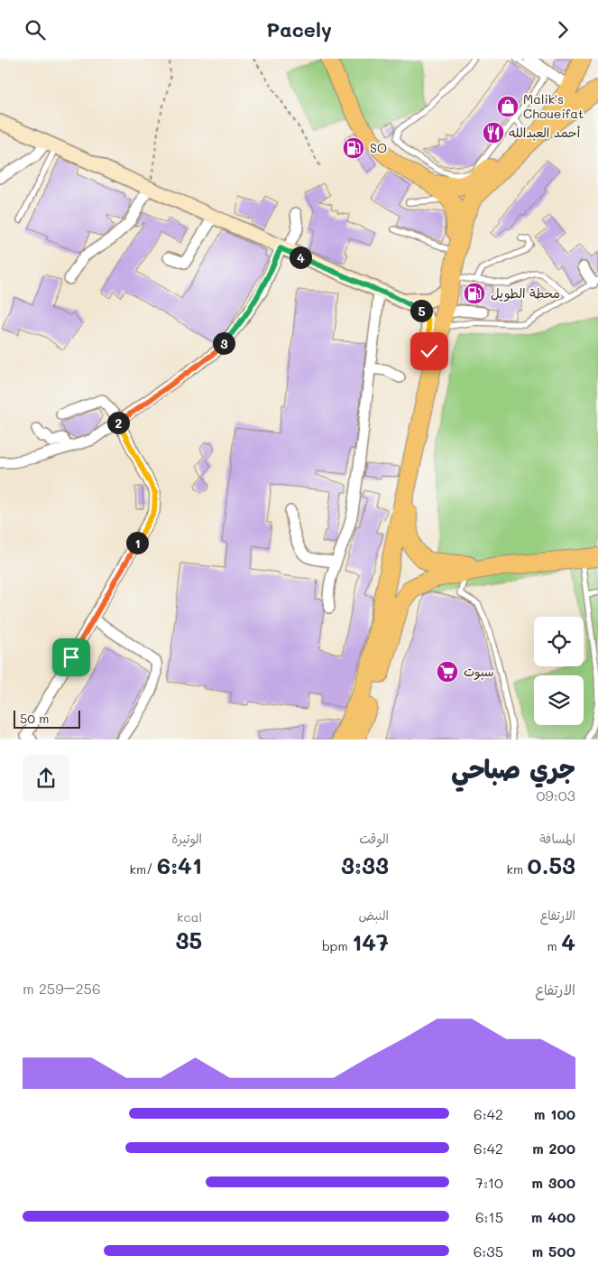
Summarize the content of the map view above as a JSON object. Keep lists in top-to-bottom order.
{
  "places": {
    "shop": ["Malik's Choueifat"],
    "restaurant": ["أحمد العبدالله"],
    "fuel station": ["SO", "محطة الطويل"],
    "supermarket": ["سبوت"]
  },
  "scale_bar": "50 m",
  "page": {
    "header": "Pacely",
    "pins": [
      "4",
      "5",
      "3",
      "2",
      "1"
    ],
    "scale": "50 m",
    "heading": ["جري صباحي", "09:03"],
    "stats": [
      ["المسافة", "0.53 km"],
      ["الوقت", "3:33"],
      ["الوتيرة", "6:41 /km"],
      ["الارتفاع", "4 m"],
      ["النبض", "147 bpm"],
      ["kcal", "35"]
    ],
    "chart": ["الارتفاع", "256–259 m"],
    "list": [
      {
        "name": "100 m",
        "note": "6:42"
      },
      {
        "name": "200 m",
        "note": "6:42"
      },
      {
        "name": "300 m",
        "note": "7:10"
      },
      {
        "name": "400 m",
        "note": "6:15"
      },
      {
        "name": "500 m",
        "note": "6:35"
      }
    ]
  }
}
